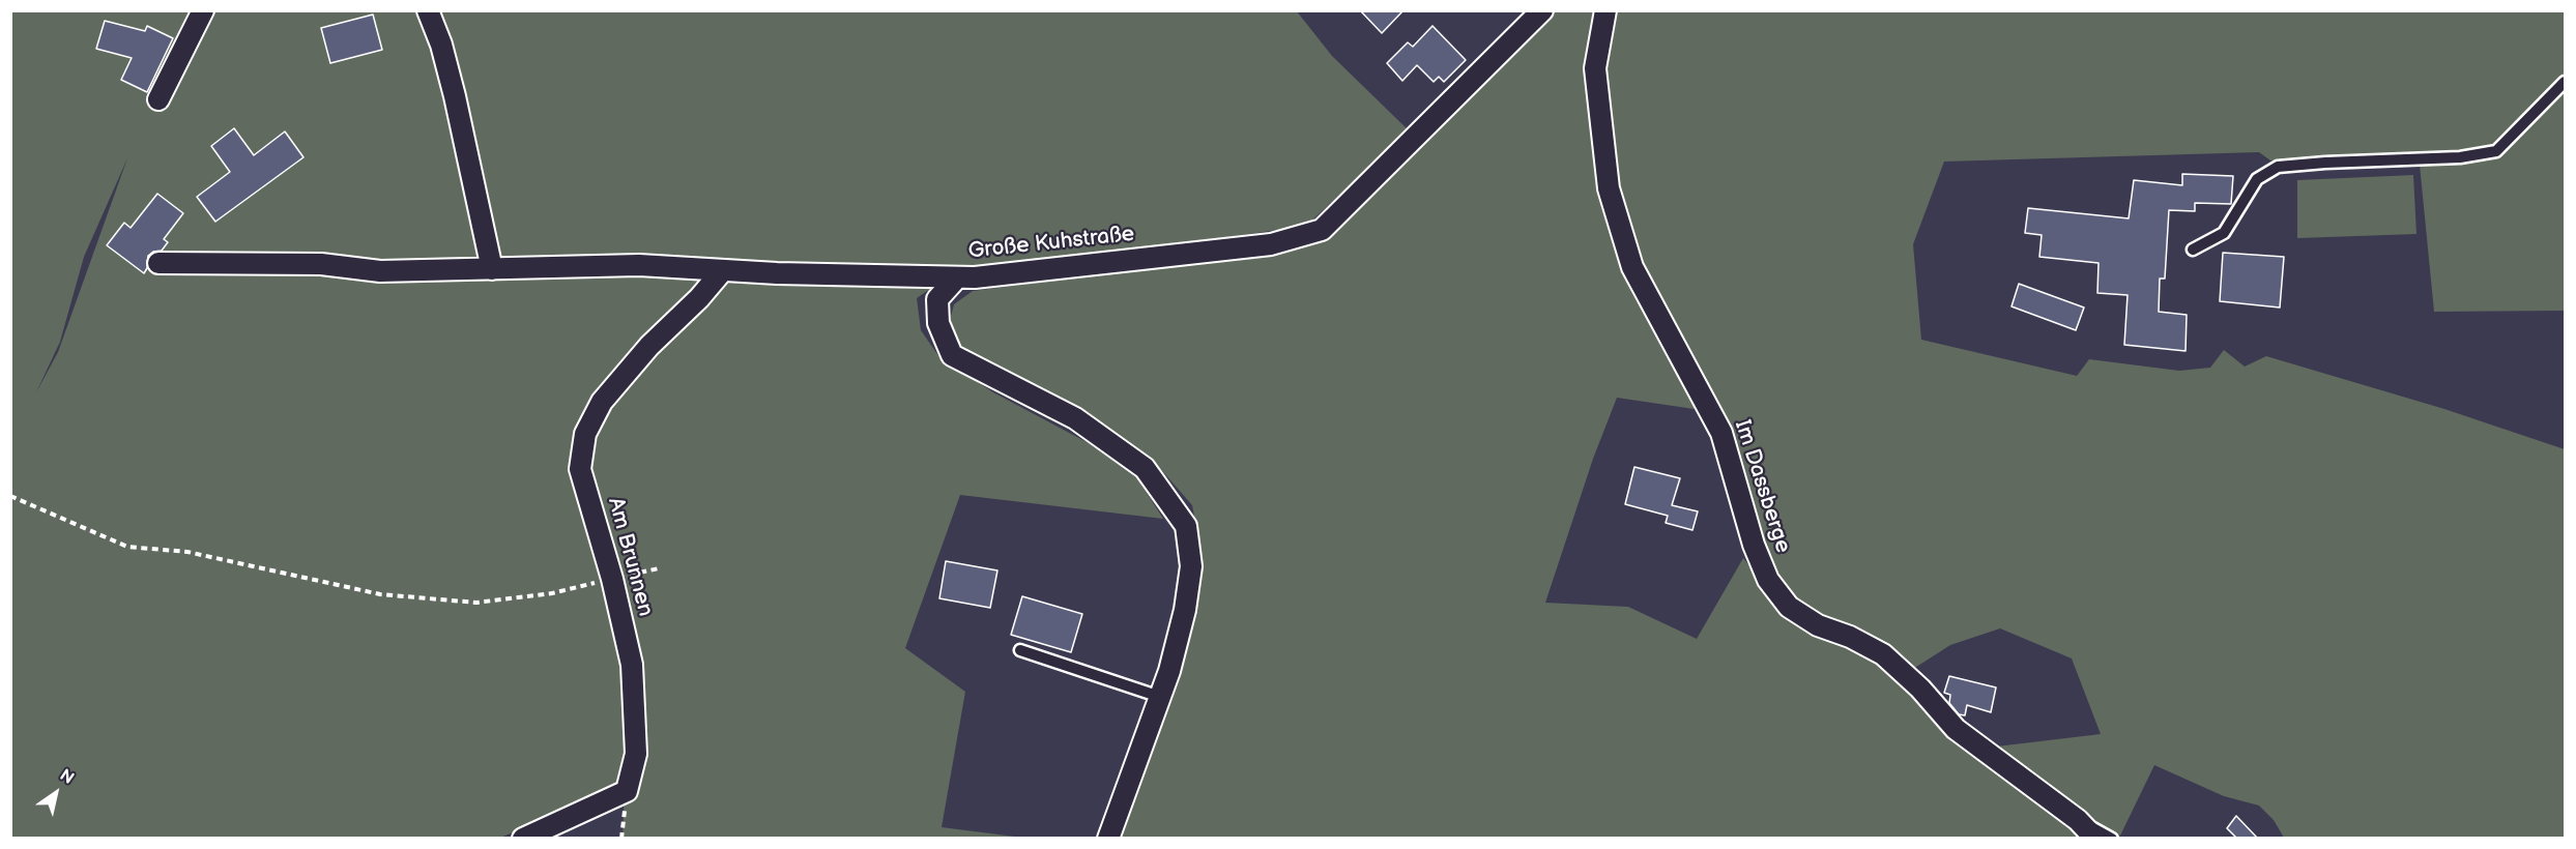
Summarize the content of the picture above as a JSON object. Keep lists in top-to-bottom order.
{
  "streets": {
    "street": ["Große Kuhstraße", "Im Dassberge", "Am Brunnen"]
  },
  "north": "top right"
}
